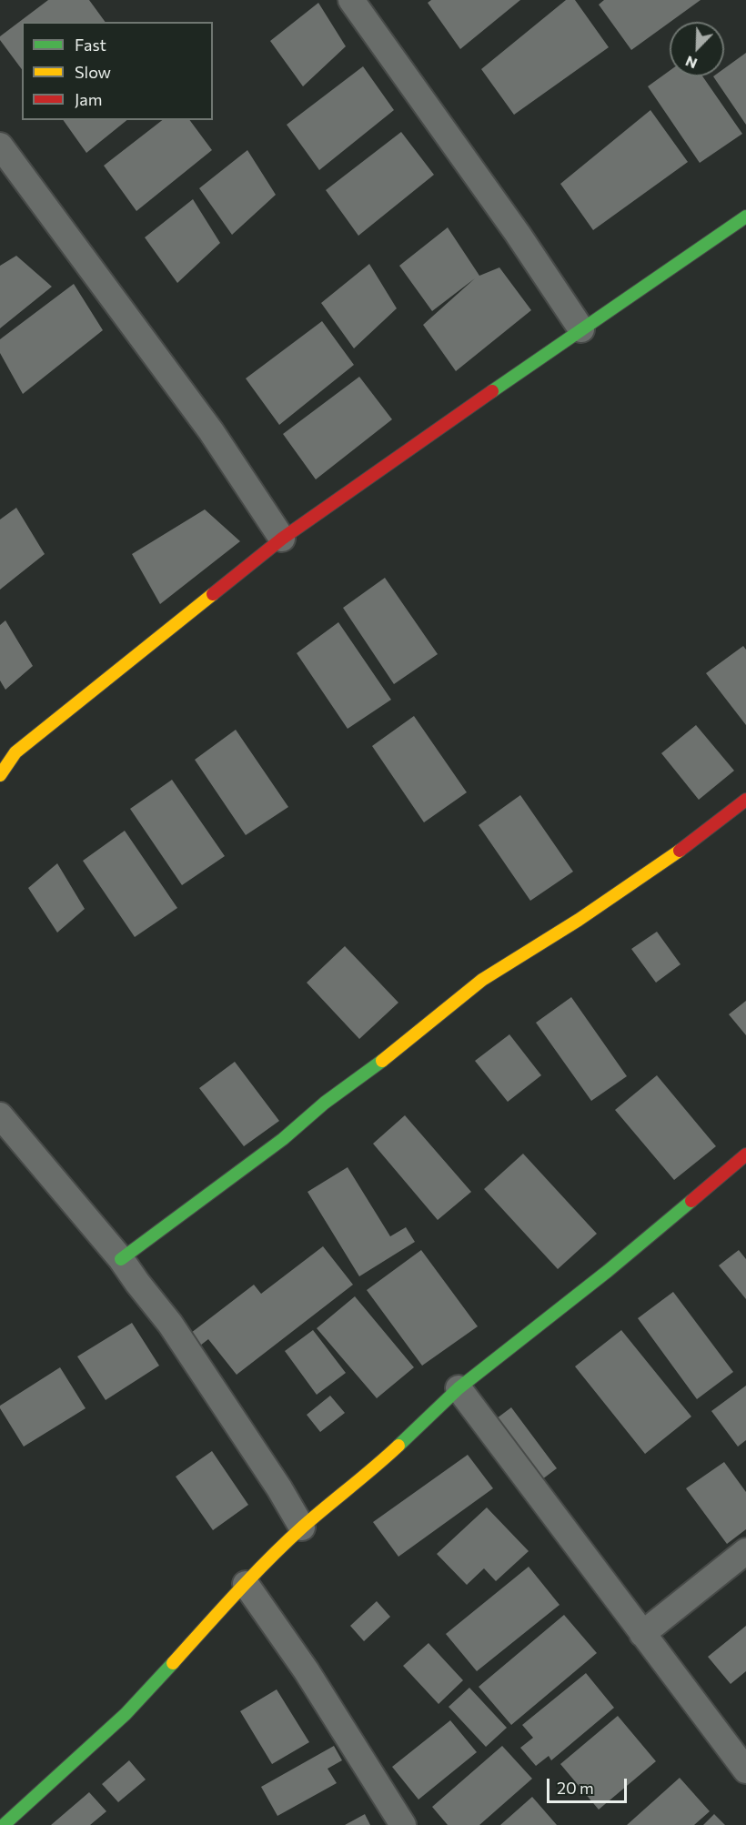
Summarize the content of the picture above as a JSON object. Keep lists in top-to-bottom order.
{
  "legend": ["Fast", "Slow", "Jam"],
  "scale_bar": "20 m",
  "north": "bottom left"
}
